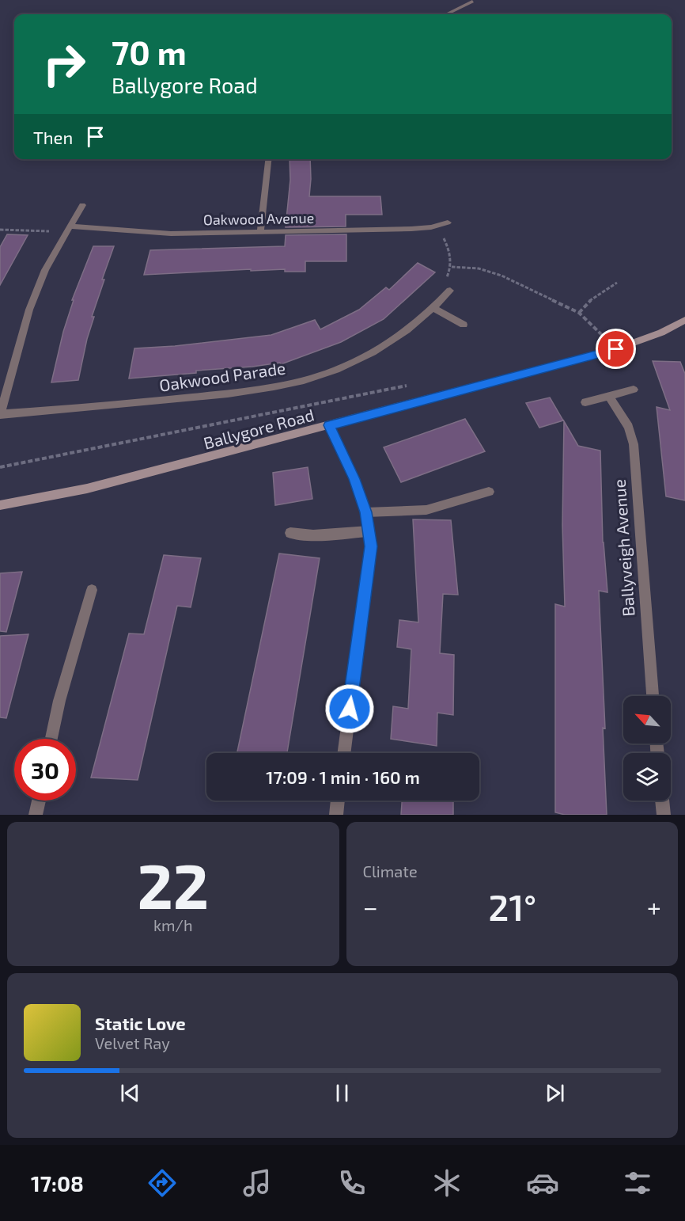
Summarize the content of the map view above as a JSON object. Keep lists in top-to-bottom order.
{
  "streets": {
    "street": [
      "Oakwood Avenue",
      "Oakwood Parade",
      "Ballygore Road",
      "Ballyveigh Avenue"
    ]
  },
  "north": "top left",
  "page": {
    "turn": ["70 m", "Ballygore Road"],
    "then": "Then",
    "limit": "30",
    "trip": "17:09 · 1 min · 160 m",
    "tile": [
      ["22", "km/h"],
      "Climate"
    ],
    "heat": ["−", "21°", "+"],
    "song": ["Static Love", "Velvet Ray"],
    "tabs": "17:08"
  }
}
